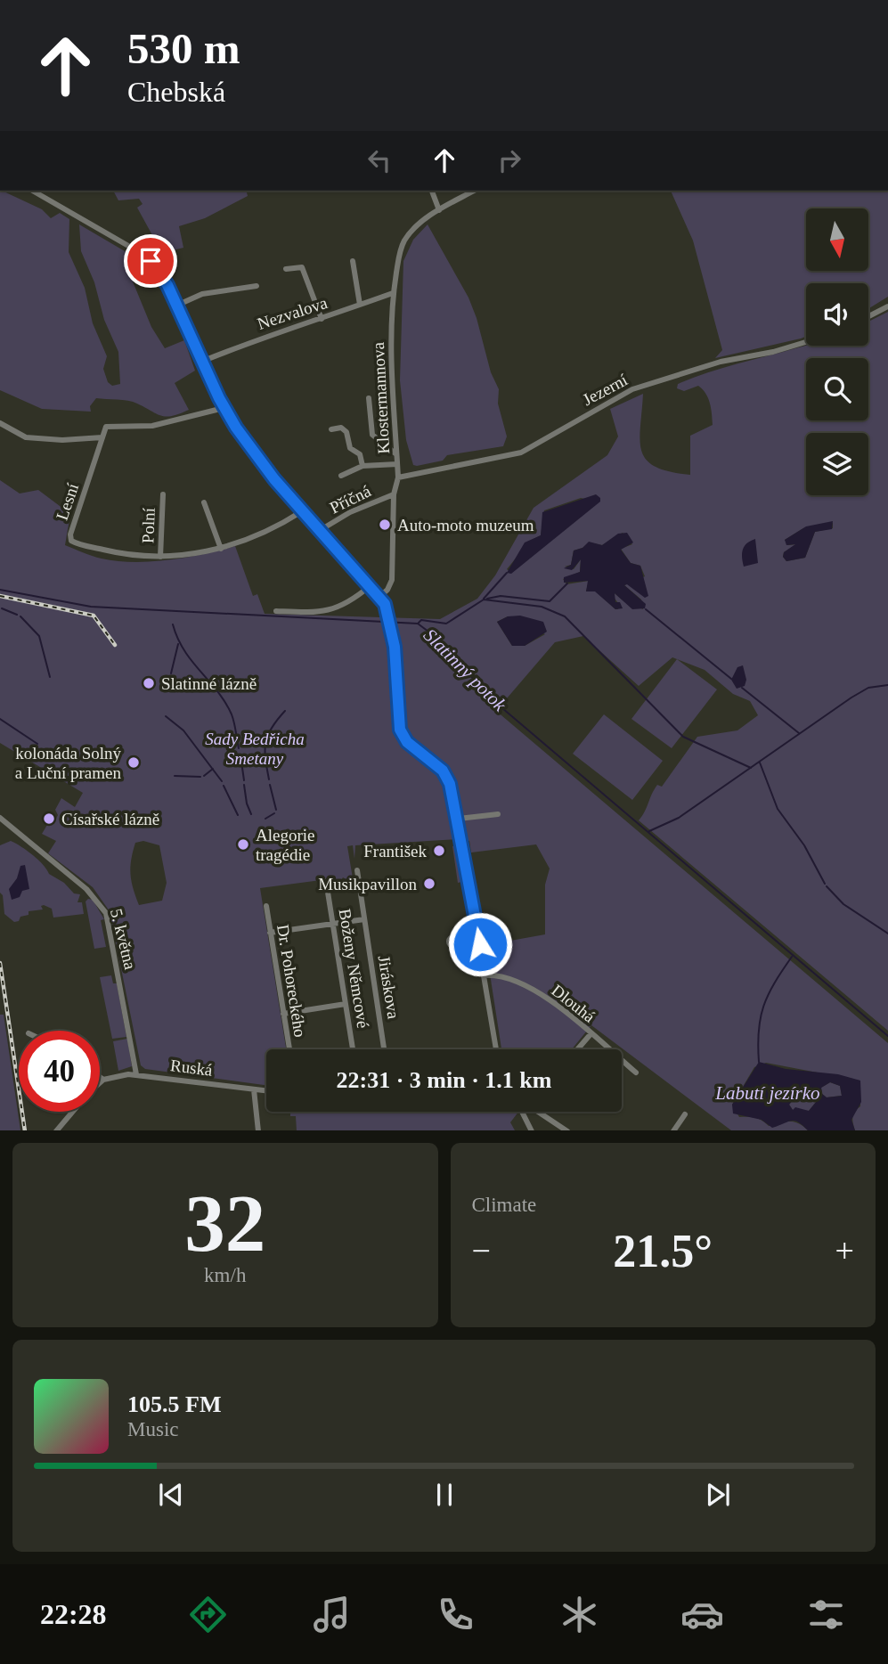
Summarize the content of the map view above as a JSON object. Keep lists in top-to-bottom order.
{
  "streets": {
    "street": [
      "Nezvalova",
      "Jezerní",
      "Klostermannova",
      "Příčná",
      "Lesní",
      "Polní",
      "5. května",
      "Boženy Němcové",
      "Dr. Pohoreckého",
      "Jiráskova",
      "Dlouhá",
      "Ruská"
    ]
  },
  "crossings": [
    ["Nezvalova", "Klostermannova"],
    ["Jezerní", "Klostermannova"],
    ["Klostermannova", "Příčná"],
    ["Lesní", "Polní"],
    ["5. května", "Ruská"]
  ],
  "water": ["Slatinný potok", "Labutí jezírko"],
  "parks": ["Sady Bedřicha Smetany"],
  "places": [
    "Auto-moto muzeum",
    "Slatinné lázně",
    "kolonáda Solný a Luční pramen",
    "Císařské lázně",
    "Alegorie tragédie",
    "František",
    "Musikpavillon"
  ],
  "north": "bottom",
  "page": {
    "turn": ["530 m", "Chebská"],
    "limit": "40",
    "trip": "22:31 · 3 min · 1.1 km",
    "tile": [
      ["32", "km/h"],
      "Climate"
    ],
    "heat": ["−", "21.5°", "+"],
    "song": ["105.5 FM", "Music"],
    "tabs": "22:28"
  }
}
